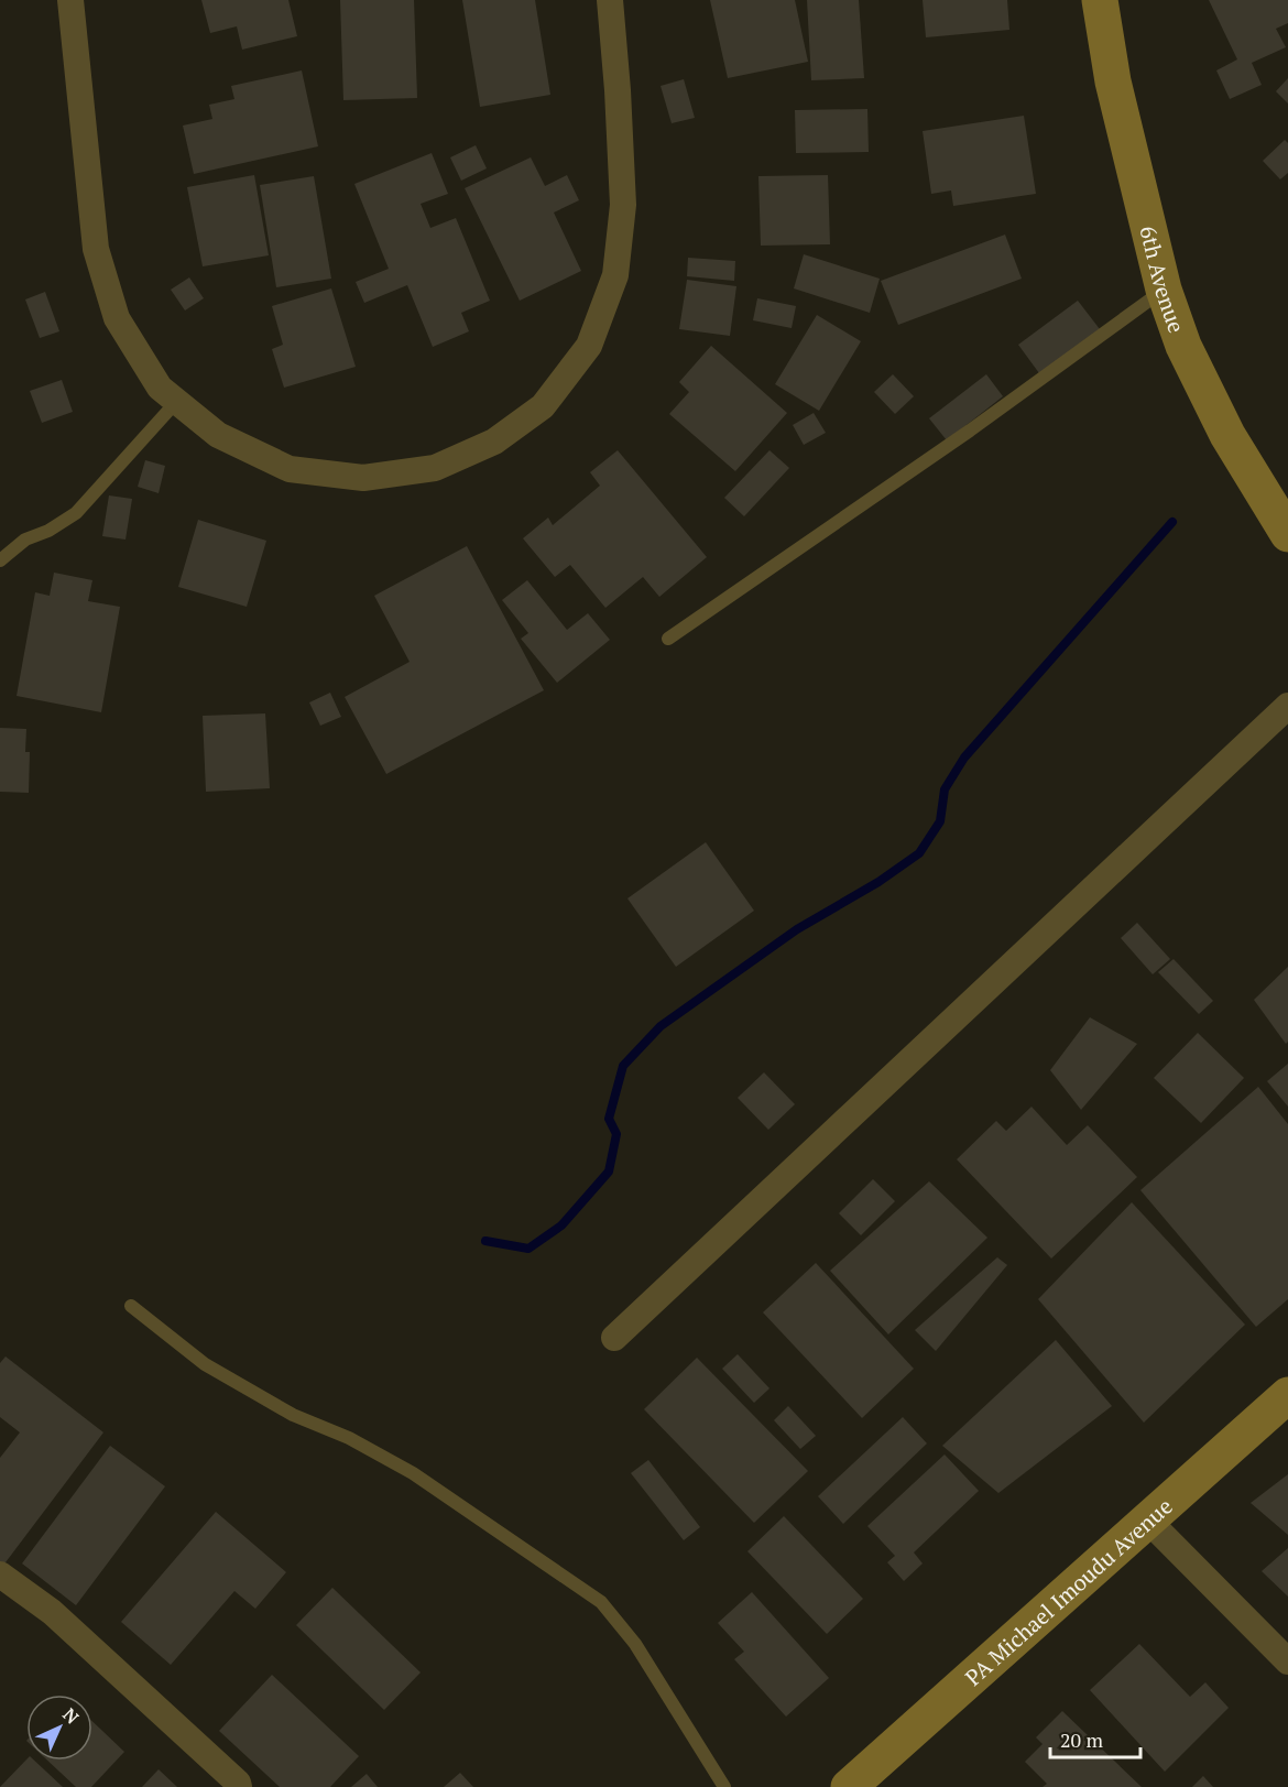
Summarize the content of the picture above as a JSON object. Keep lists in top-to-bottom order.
{
  "streets": {
    "street": ["6th Avenue", "PA Michael Imoudu Avenue"]
  },
  "scale_bar": "20 m",
  "north": "top right"
}
